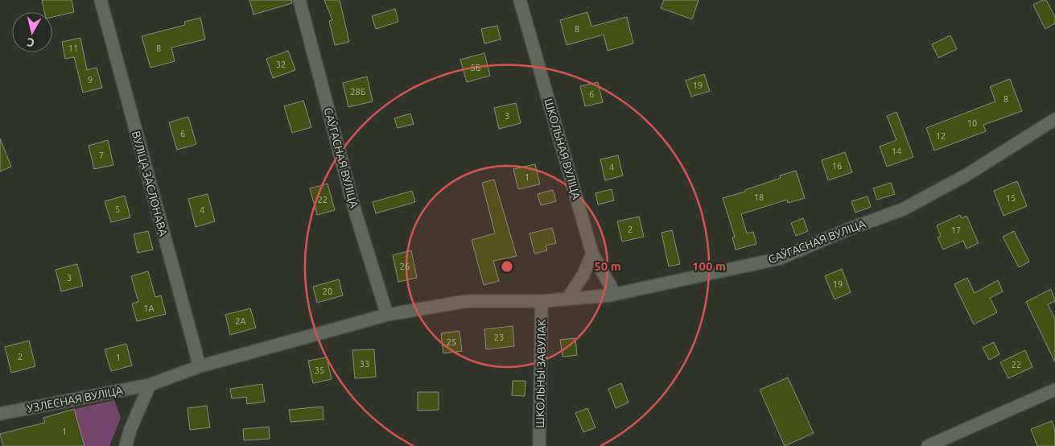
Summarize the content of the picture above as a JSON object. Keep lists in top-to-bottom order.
{
  "streets": {
    "street": [
      "ШКОЛЬНАЯ ВУЛІЦА",
      "САЎГАСНАЯ ВУЛІЦА",
      "ВУЛІЦА ЗАСЛОНАВА",
      "ШКОЛЬНЫ ЗАВУЛАК",
      "УЗЛЕСНАЯ ВУЛІЦА"
    ]
  },
  "crossings": [
    ["ШКОЛЬНАЯ ВУЛІЦА", "САЎГАСНАЯ ВУЛІЦА"],
    ["САЎГАСНАЯ ВУЛІЦА", "ВУЛІЦА ЗАСЛОНАВА"],
    ["САЎГАСНАЯ ВУЛІЦА", "ШКОЛЬНЫ ЗАВУЛАК"],
    ["САЎГАСНАЯ ВУЛІЦА", "УЗЛЕСНАЯ ВУЛІЦА"]
  ],
  "house_numbers": [
    "8",
    "11",
    "8",
    "32",
    "5Б",
    "9",
    "19",
    "28Б",
    "6",
    "8",
    "3",
    "10",
    "6",
    "12",
    "14",
    "7",
    "16",
    "4",
    "1",
    "18",
    "15",
    "22",
    "5",
    "4",
    "2",
    "17",
    "26",
    "3",
    "19",
    "20",
    "1А",
    "2А",
    "23",
    "25",
    "2",
    "1",
    "33",
    "22",
    "35",
    "1"
  ],
  "north": "bottom",
  "rings": ["50 m", "100 m"]
}
